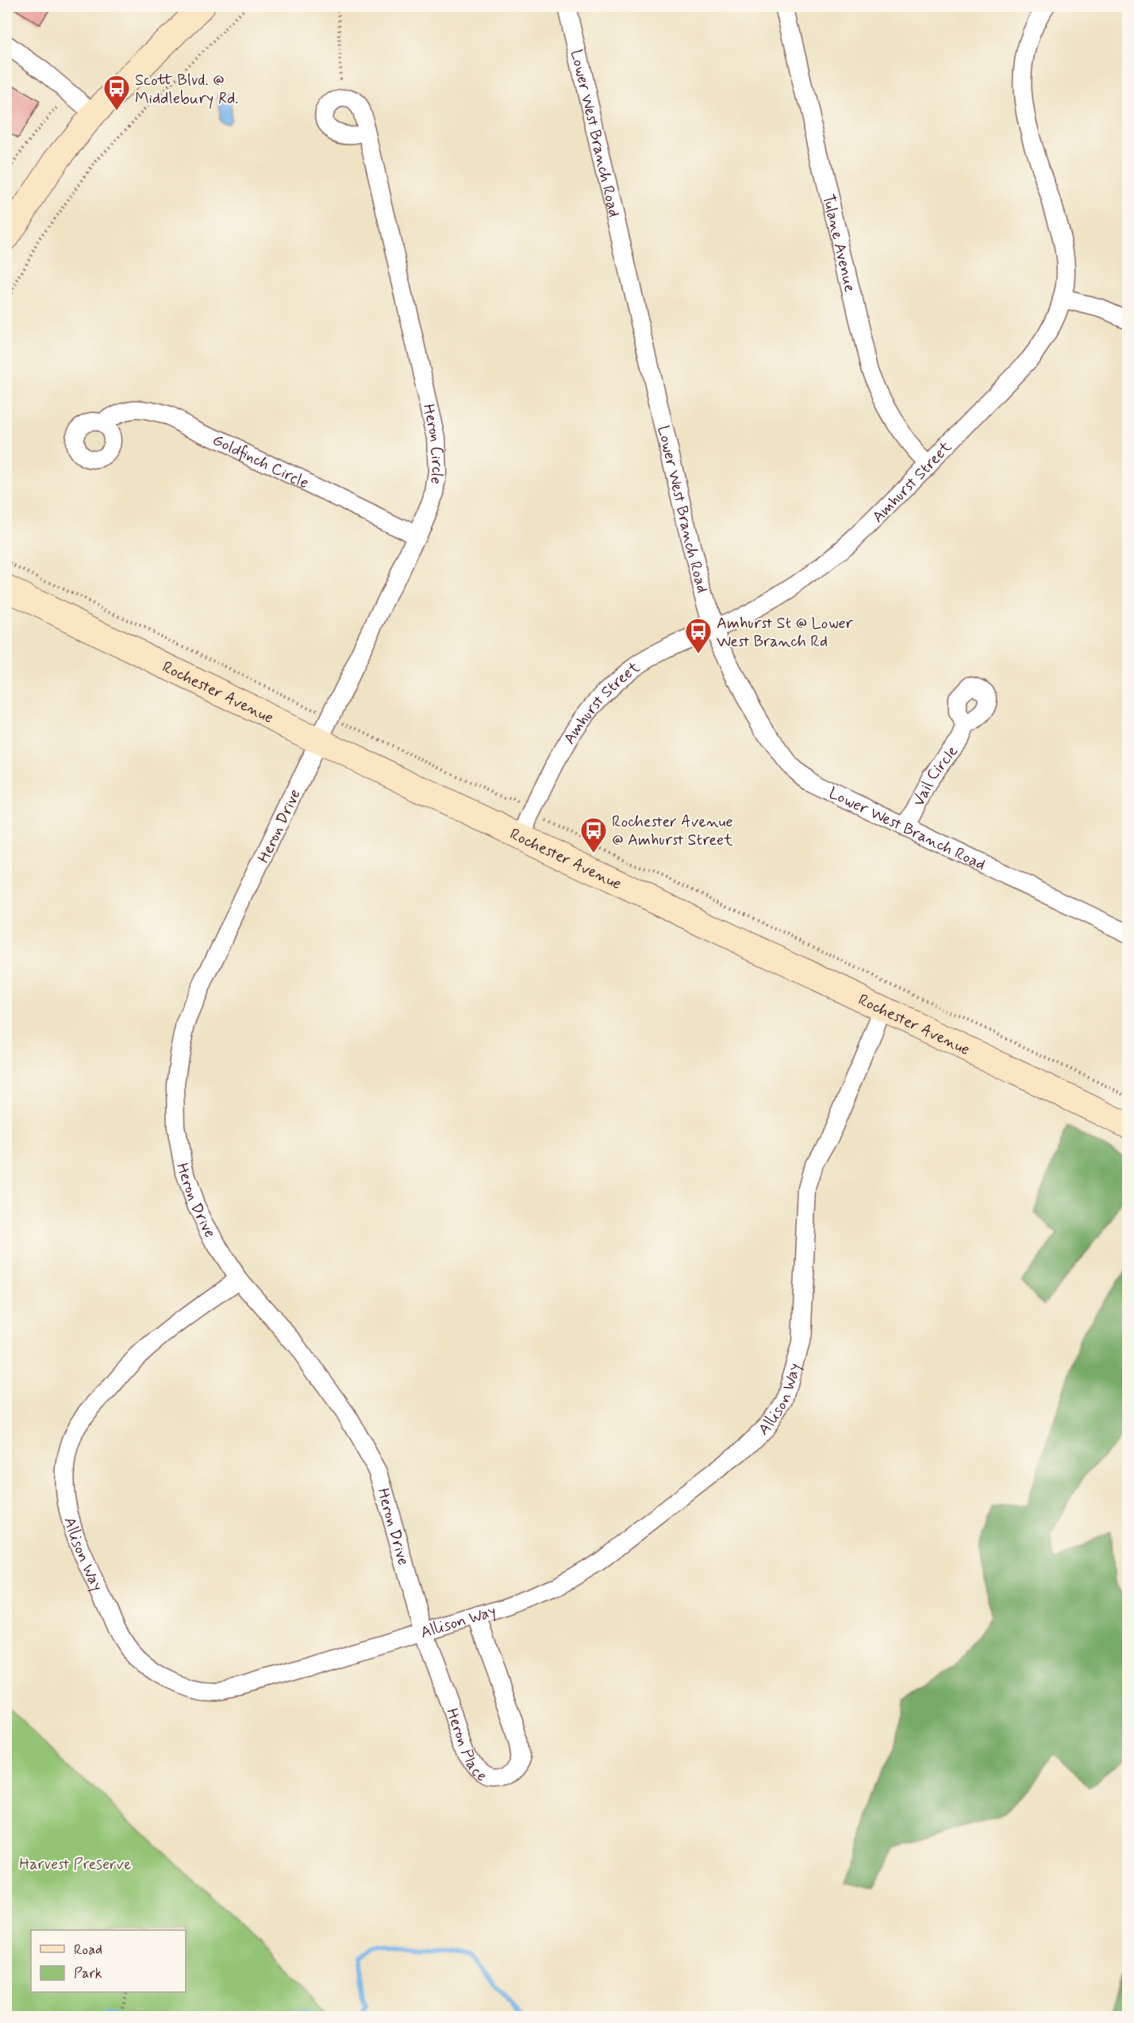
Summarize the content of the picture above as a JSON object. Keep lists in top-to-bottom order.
{
  "streets": {
    "main road": ["Rochester Avenue"],
    "street": [
      "Lower West Branch Road",
      "Tulane Avenue",
      "Heron Circle",
      "Goldfinch Circle",
      "Amhurst Street",
      "Vail Circle",
      "Heron Drive",
      "Allison Way",
      "Heron Place"
    ]
  },
  "crossings": [
    ["Lower West Branch Road", "Amhurst Street"],
    ["Lower West Branch Road", "Vail Circle"],
    ["Tulane Avenue", "Amhurst Street"],
    ["Heron Circle", "Goldfinch Circle"],
    ["Heron Circle", "Rochester Avenue"],
    ["Heron Circle", "Heron Drive"],
    ["Amhurst Street", "Rochester Avenue"],
    ["Rochester Avenue", "Heron Drive"],
    ["Rochester Avenue", "Allison Way"],
    ["Heron Drive", "Allison Way"],
    ["Heron Drive", "Heron Place"],
    ["Allison Way", "Heron Place"]
  ],
  "parks": ["Harvest Preserve"],
  "places": {
    "bus stop": ["Scott Blvd. @ Middlebury Rd.", "Amhurst St @ Lower West Branch Rd", "Rochester Avenue @ Amhurst Street"]
  },
  "legend": ["Road", "Park"]
}
